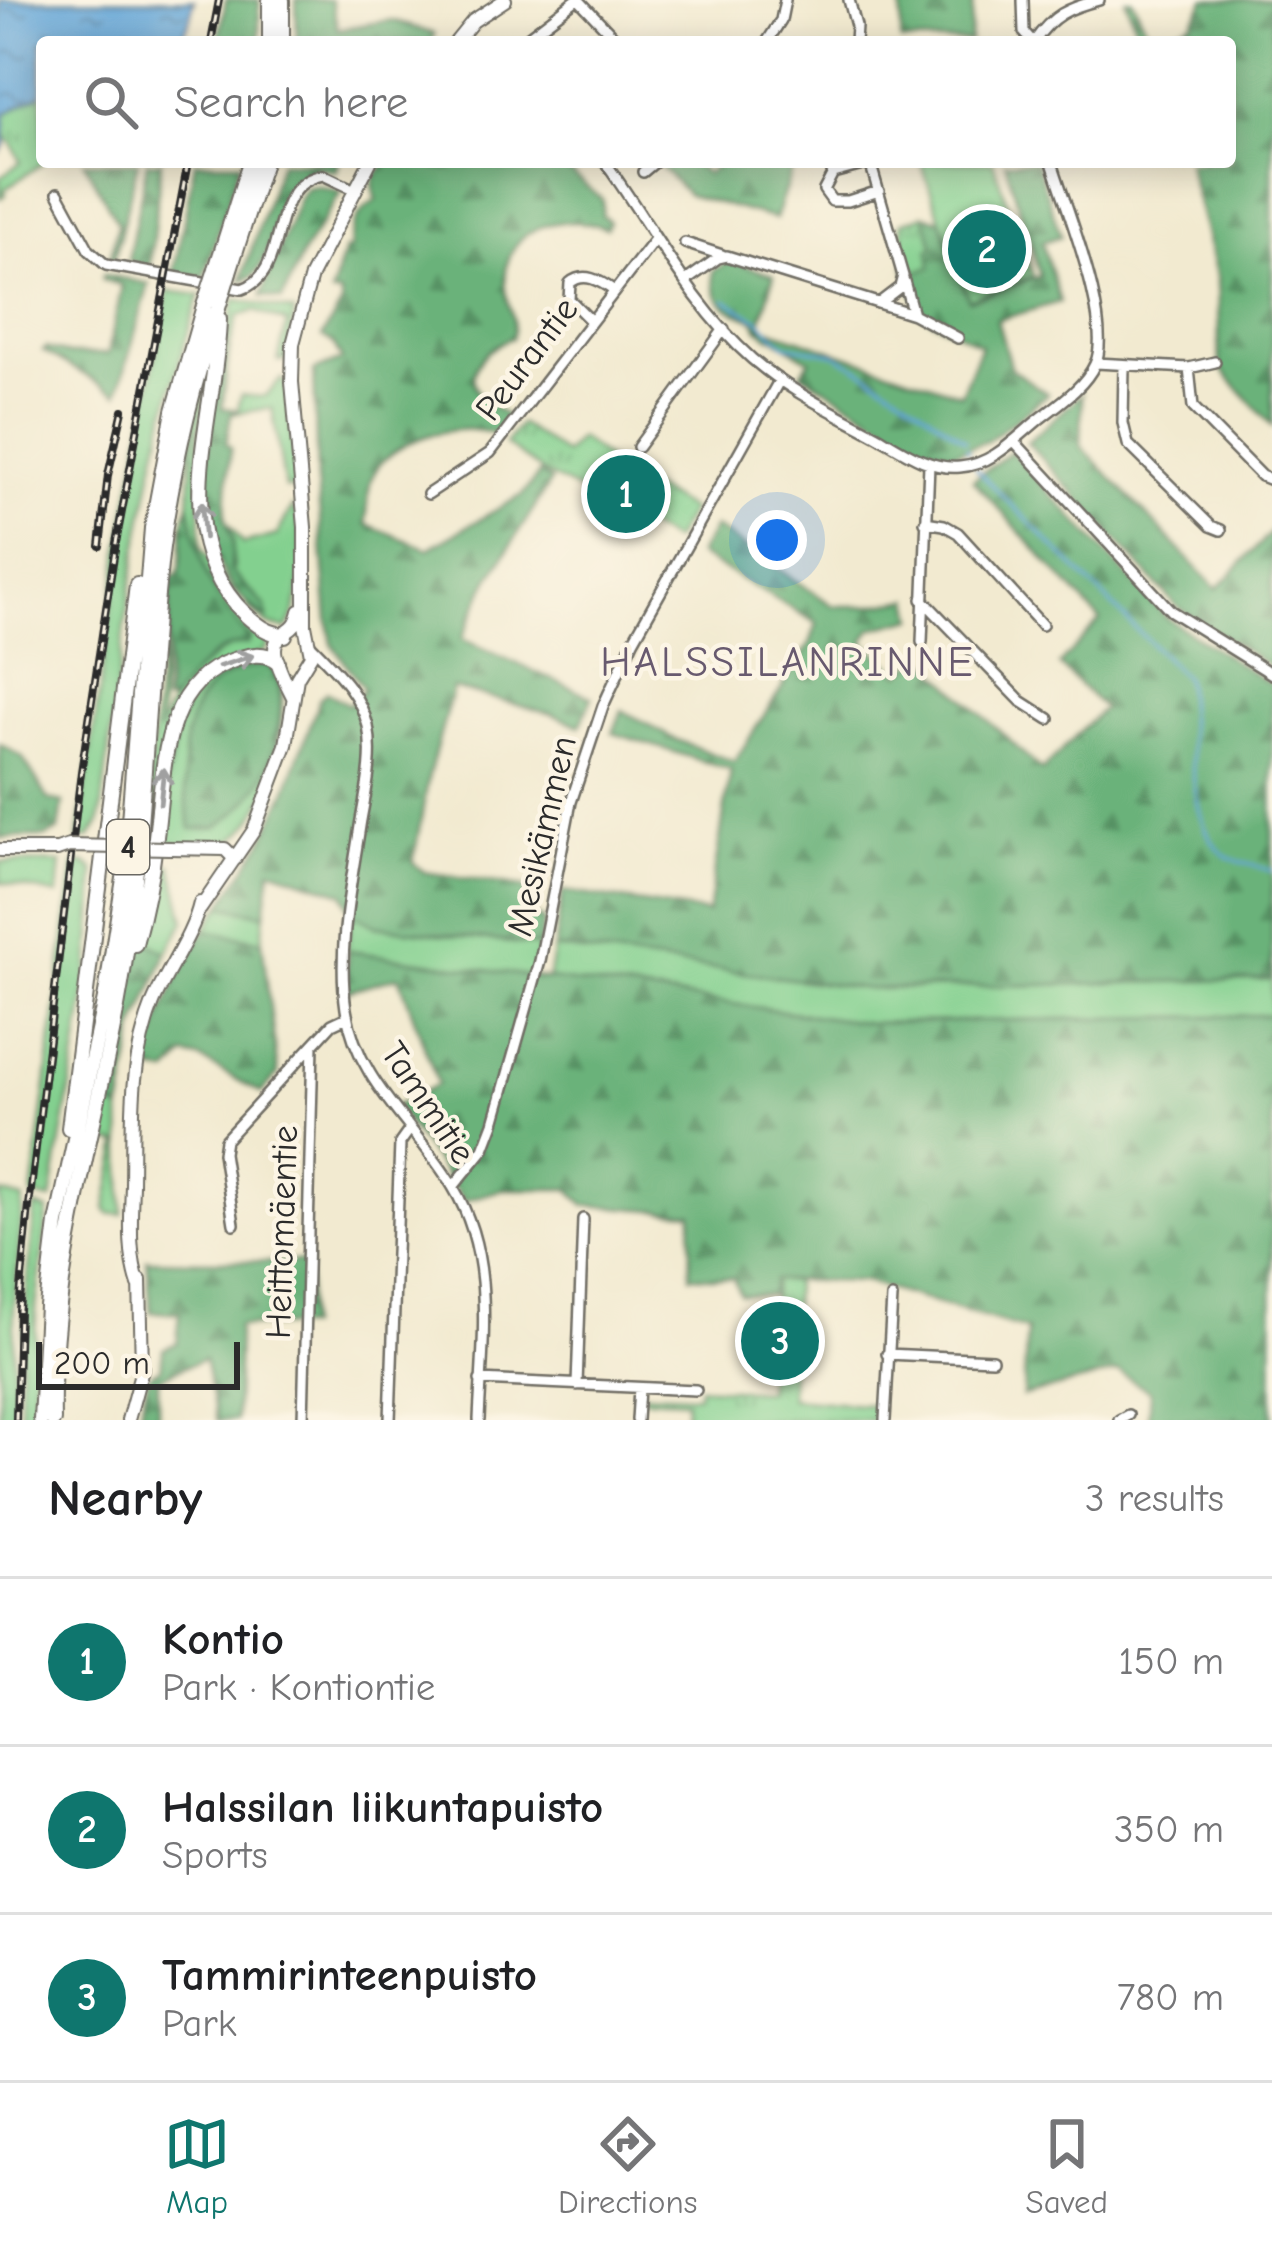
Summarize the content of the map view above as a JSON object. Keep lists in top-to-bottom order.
{
  "streets": {
    "highway": ["4"],
    "street": [
      "Peurantie",
      "Mesikämmen",
      "Tammitie",
      "Heittomäentie"
    ]
  },
  "crossings": [
    ["Mesikämmen", "Tammitie"]
  ],
  "districts": ["HALSSILANRINNE"],
  "scale_bar": "200 m",
  "page": {
    "search": "Search here",
    "pins": ["2", "1", "3"],
    "scale": "200 m",
    "heading": ["Nearby", "3 results"],
    "list": [
      {
        "mark": "1",
        "name": "Kontio",
        "note": "Park · Kontiontie",
        "value": "150 m"
      },
      {
        "mark": "2",
        "name": "Halssilan liikuntapuisto",
        "note": "Sports",
        "value": "350 m"
      },
      {
        "mark": "3",
        "name": "Tammirinteenpuisto",
        "note": "Park",
        "value": "780 m"
      }
    ],
    "nav": ["Map", "Directions", "Saved"]
  }
}
